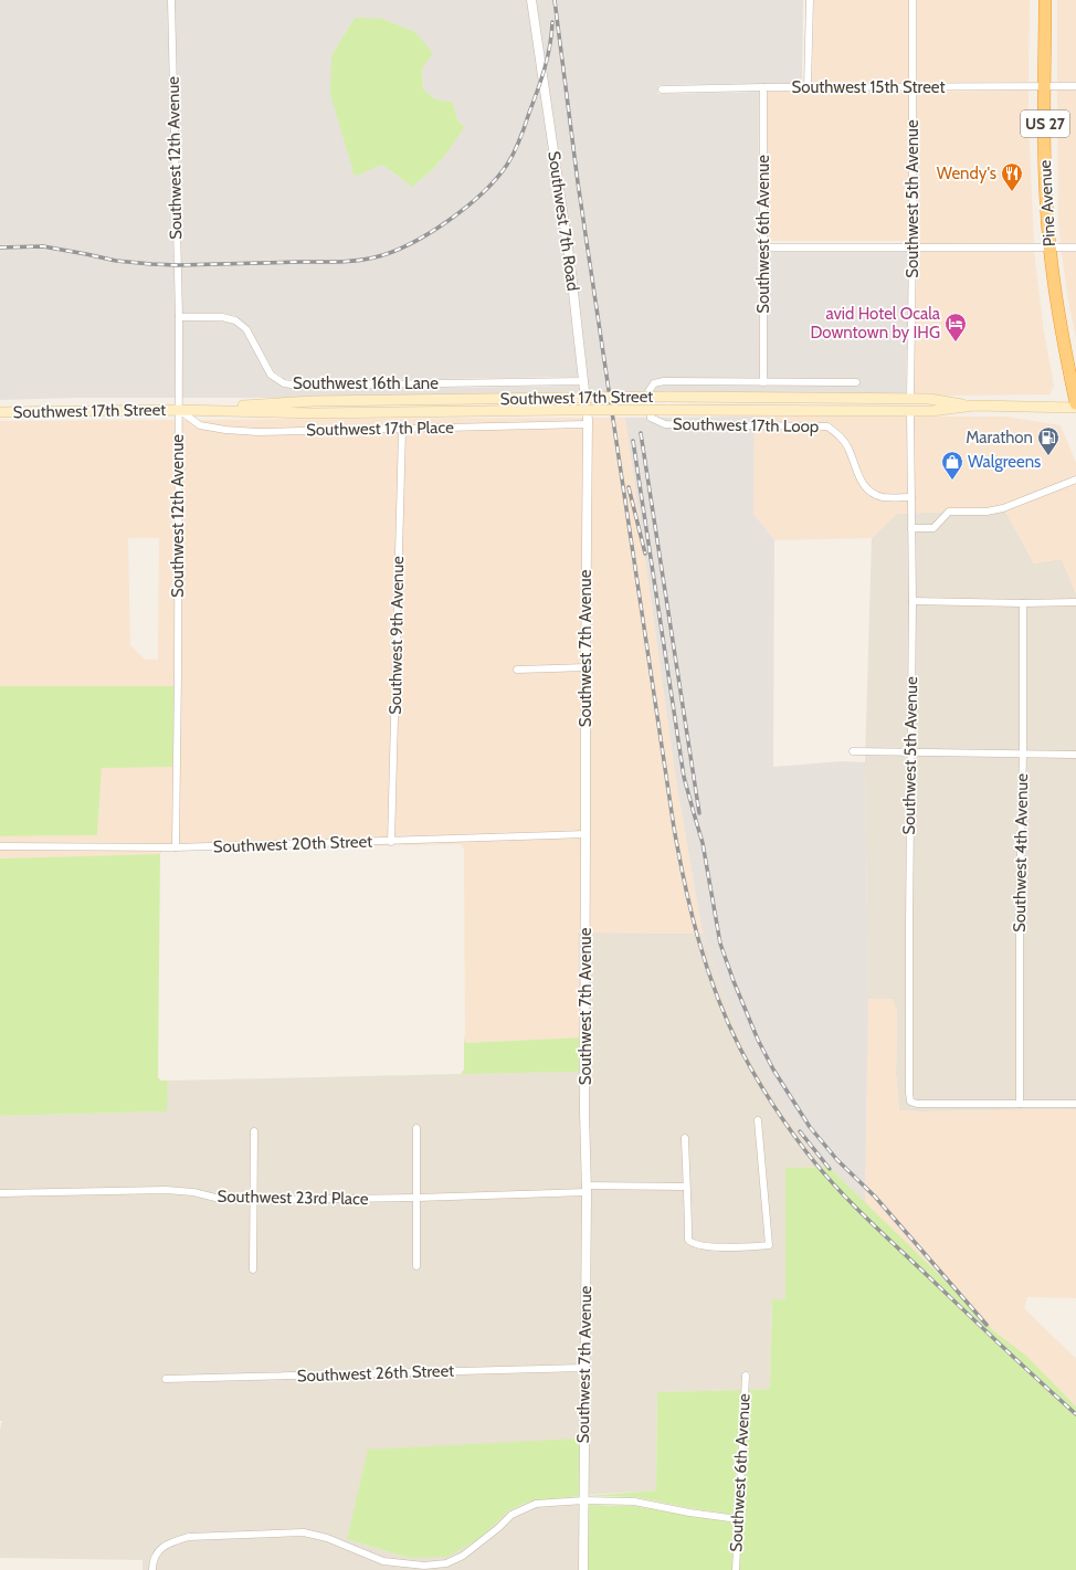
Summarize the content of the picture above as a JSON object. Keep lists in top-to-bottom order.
{
  "streets": {
    "highway": ["US 27", "Pine Avenue"],
    "main road": ["Southwest 17th Street"],
    "street": [
      "Southwest 15th Street",
      "Southwest 12th Avenue",
      "Southwest 5th Avenue",
      "Southwest 7th Road",
      "Southwest 6th Avenue",
      "Southwest 16th Lane",
      "Southwest 17th Loop",
      "Southwest 17th Place",
      "Southwest 9th Avenue",
      "Southwest 7th Avenue",
      "Southwest 20th Street",
      "Southwest 4th Avenue",
      "Southwest 23rd Place",
      "Southwest 26th Street"
    ]
  },
  "crossings": [
    ["Southwest 15th Street", "Southwest 5th Avenue"],
    ["Southwest 15th Street", "Pine Avenue"],
    ["Southwest 15th Street", "Southwest 6th Avenue"],
    ["Southwest 12th Avenue", "Southwest 16th Lane"],
    ["Southwest 12th Avenue", "Southwest 17th Street"],
    ["Southwest 12th Avenue", "Southwest 17th Place"],
    ["Southwest 12th Avenue", "Southwest 20th Street"],
    ["Southwest 5th Avenue", "Southwest 17th Street"],
    ["Southwest 5th Avenue", "Southwest 17th Loop"],
    ["Southwest 5th Avenue", "Southwest 4th Avenue"],
    ["Southwest 7th Road", "Southwest 16th Lane"],
    ["Southwest 7th Road", "Southwest 17th Place"],
    ["Southwest 7th Road", "Southwest 7th Avenue"],
    ["Southwest 6th Avenue", "Southwest 17th Loop"],
    ["Southwest 17th Street", "Southwest 17th Place"],
    ["Southwest 17th Place", "Southwest 9th Avenue"],
    ["Southwest 9th Avenue", "Southwest 20th Street"],
    ["Southwest 7th Avenue", "Southwest 20th Street"],
    ["Southwest 7th Avenue", "Southwest 23rd Place"],
    ["Southwest 7th Avenue", "Southwest 26th Street"]
  ],
  "places": {
    "restaurant": ["Wendy's"],
    "hotel": ["avid Hotel Ocala Downtown by IHG"],
    "fuel station": ["Marathon"],
    "shop": ["Walgreens"]
  }
}
